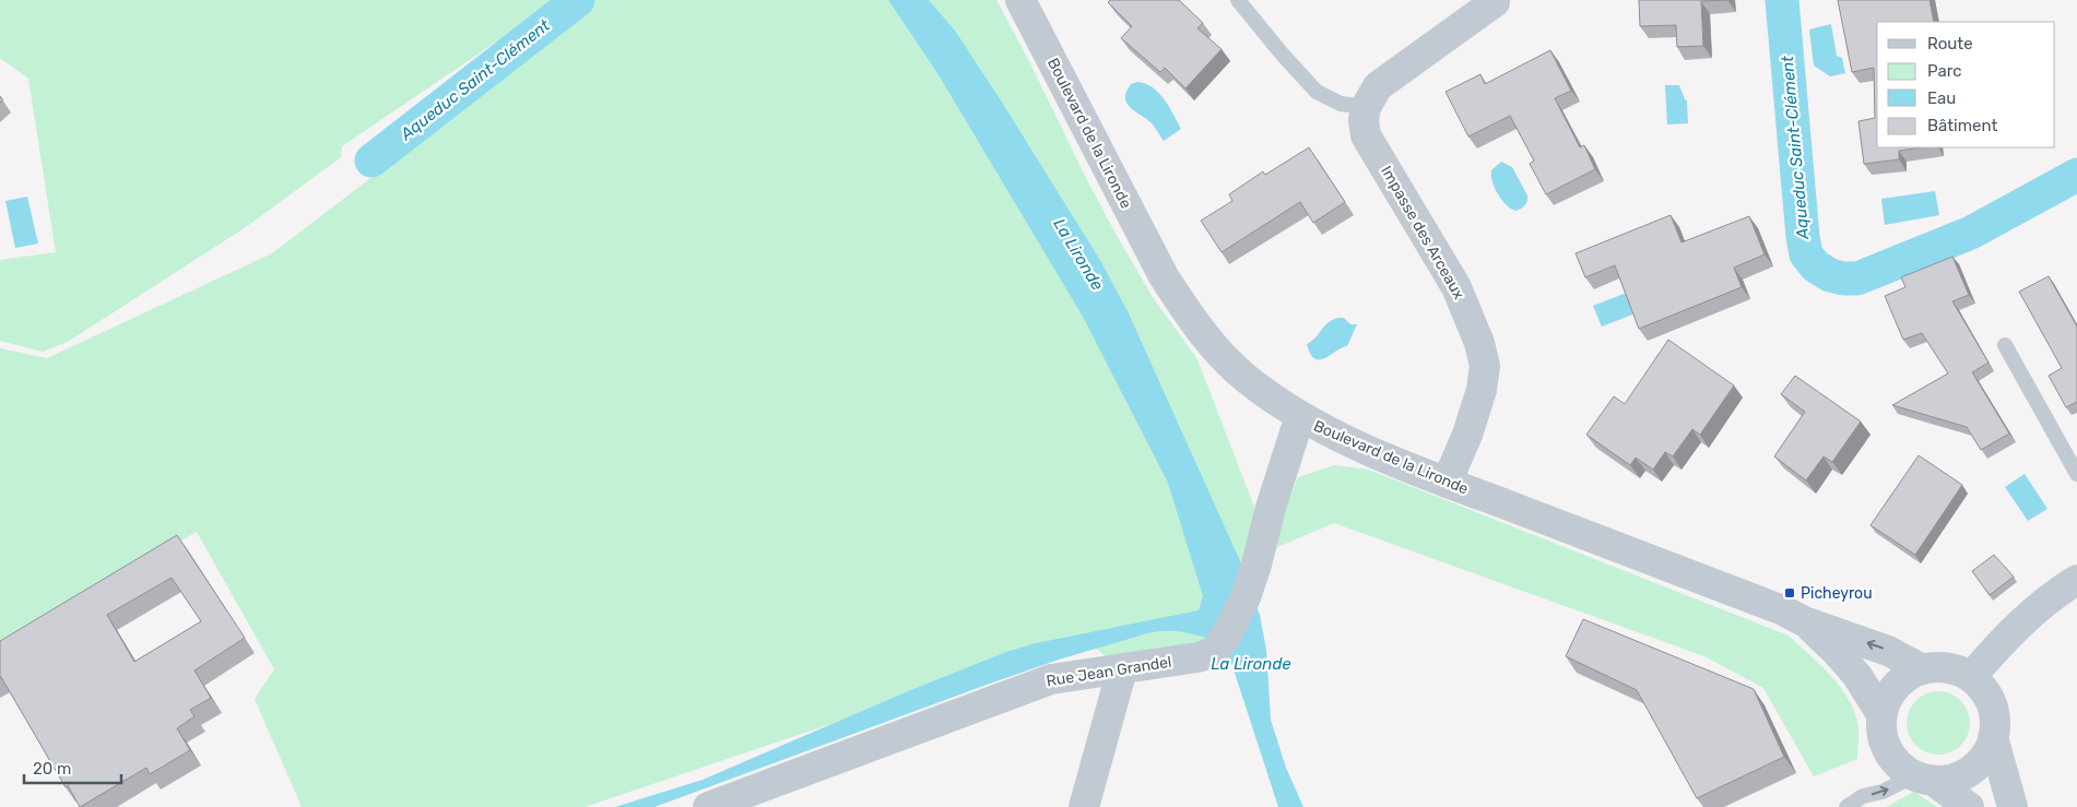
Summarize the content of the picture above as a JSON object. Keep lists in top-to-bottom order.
{
  "streets": {
    "street": ["Boulevard de la Lironde", "Impasse des Arceaux", "Rue Jean Grandel"]
  },
  "crossings": [
    ["Boulevard de la Lironde", "Impasse des Arceaux"],
    ["Boulevard de la Lironde", "Rue Jean Grandel"]
  ],
  "water": ["Aqueduc Saint-Clément", "La Lironde"],
  "places": {
    "transit": ["Picheyrou"]
  },
  "legend": [
    "Route",
    "Parc",
    "Eau",
    "Bâtiment"
  ],
  "scale_bar": "20 m"
}
